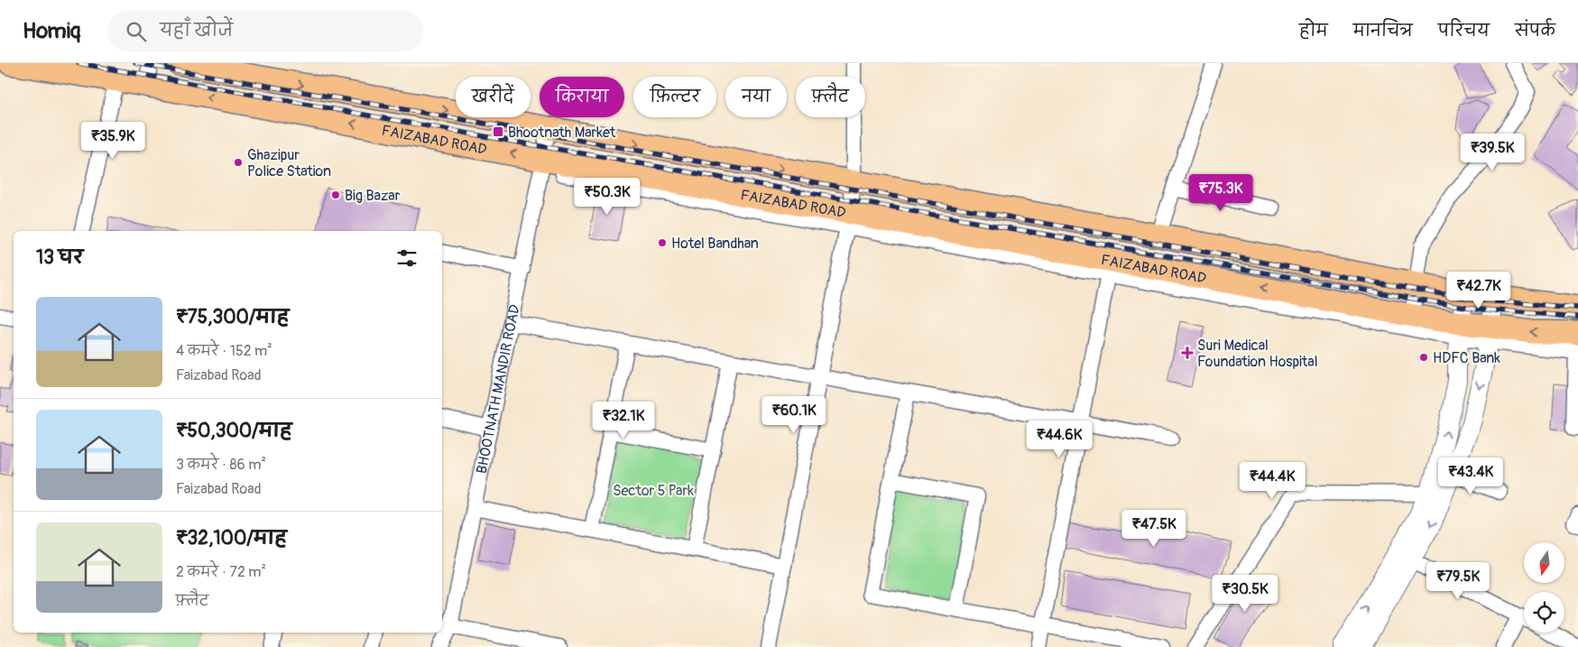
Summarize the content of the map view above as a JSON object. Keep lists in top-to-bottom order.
{
  "streets": {
    "main road": ["FAIZABAD ROAD"],
    "street": ["BHOOTNATH MANDIR ROAD"]
  },
  "crossings": [
    ["FAIZABAD ROAD", "BHOOTNATH MANDIR ROAD"]
  ],
  "parks": ["Sector 5 Park"],
  "places": {
    "transit": ["Bhootnath Market"],
    "other": [
      "Ghazipur Police Station",
      "Big Bazar",
      "Hotel Bandhan",
      "HDFC Bank"
    ],
    "health": ["Suri Medical Foundation Hospital"]
  },
  "north": "bottom",
  "page": {
    "header": "Homiq",
    "search": "यहाँ खोजें",
    "nav": [
      "होम",
      "मानचित्र",
      "परिचय",
      "संपर्क"
    ],
    "chip": [
      "खरीदें",
      "किराया",
      "फ़िल्टर",
      "नया",
      "फ़्लैट"
    ],
    "price": [
      "₹35.9K",
      "₹39.5K",
      "₹75.3K",
      "₹50.3K",
      "₹42.7K",
      "₹60.1K",
      "₹32.1K",
      "₹44.6K",
      "₹43.4K",
      "₹44.4K",
      "₹47.5K",
      "₹79.5K",
      "₹30.5K"
    ],
    "heading": "13 घर",
    "list": [
      {
        "name": "₹75,300/माह",
        "note": "4 कमरे · 152 m² · Faizabad Road"
      },
      {
        "name": "₹50,300/माह",
        "note": "3 कमरे · 86 m² · Faizabad Road"
      },
      {
        "name": "₹32,100/माह",
        "note": "2 कमरे · 72 m² · फ़्लैट"
      }
    ]
  }
}
